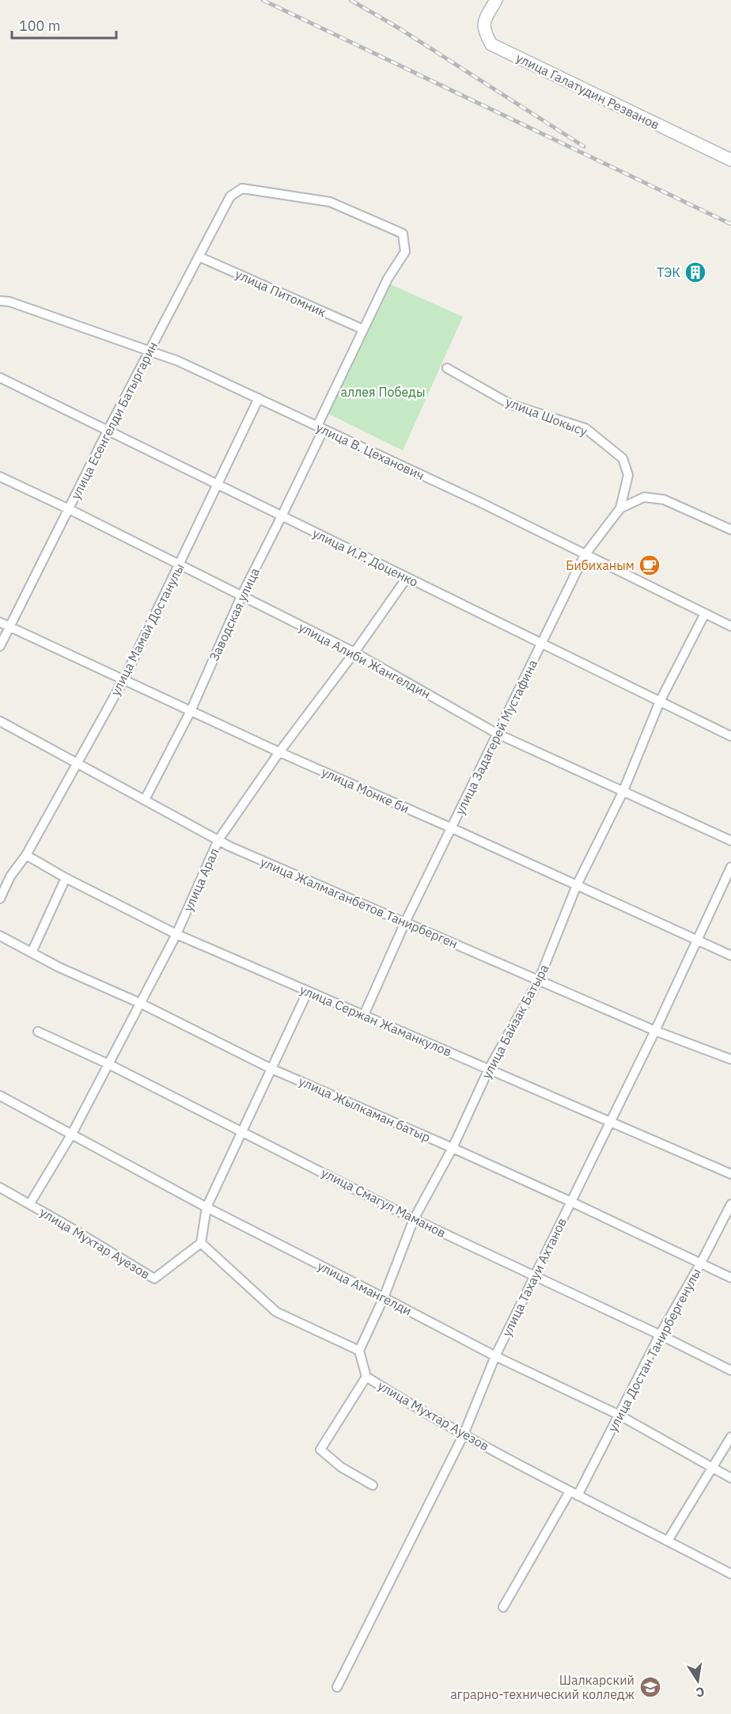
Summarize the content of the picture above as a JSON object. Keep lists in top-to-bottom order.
{
  "streets": {
    "street": [
      "улица Галатудин Резванов",
      "улица Питомник",
      "улица Шокысу",
      "улица Есенгелди Батыргарин",
      "улица В. Цеханович",
      "улица И.Р. Доценко",
      "Заводская улица",
      "улица Мамай Достанулы",
      "улица Алиби Жангелдин",
      "улица Задагерей Мустафина",
      "улица Монке би",
      "улица Арал",
      "улица Жалмаганбетов Танирберген",
      "улица Сержан Жаманкулов",
      "улица Байзак Батыра",
      "улица Жылкаман батыр",
      "улица Смагул Маманов",
      "улица Мухтар Ауезов",
      "улица Тахауи Ахтанов",
      "улица Амангелди",
      "улица Достан Танирбергенулы"
    ]
  },
  "crossings": [
    ["улица Питомник", "улица Есенгелди Батыргарин"],
    ["улица Питомник", "Заводская улица"],
    ["улица Шокысу", "улица Задагерей Мустафина"],
    ["улица Есенгелди Батыргарин", "улица В. Цеханович"],
    ["улица Есенгелди Батыргарин", "улица И.Р. Доценко"],
    ["улица Есенгелди Батыргарин", "Заводская улица"],
    ["улица Есенгелди Батыргарин", "улица Алиби Жангелдин"],
    ["улица Есенгелди Батыргарин", "улица Монке би"],
    ["улица В. Цеханович", "Заводская улица"],
    ["улица В. Цеханович", "улица Мамай Достанулы"],
    ["улица В. Цеханович", "улица Задагерей Мустафина"],
    ["улица В. Цеханович", "улица Байзак Батыра"],
    ["улица И.Р. Доценко", "Заводская улица"],
    ["улица И.Р. Доценко", "улица Мамай Достанулы"],
    ["улица И.Р. Доценко", "улица Задагерей Мустафина"],
    ["улица И.Р. Доценко", "улица Арал"],
    ["улица И.Р. Доценко", "улица Байзак Батыра"],
    ["Заводская улица", "улица Алиби Жангелдин"],
    ["Заводская улица", "улица Монке би"],
    ["Заводская улица", "улица Жалмаганбетов Танирберген"],
    ["улица Мамай Достанулы", "улица Алиби Жангелдин"],
    ["улица Мамай Достанулы", "улица Монке би"],
    ["улица Мамай Достанулы", "улица Жалмаганбетов Танирберген"],
    ["улица Мамай Достанулы", "улица Сержан Жаманкулов"],
    ["улица Алиби Жангелдин", "улица Задагерей Мустафина"],
    ["улица Алиби Жангелдин", "улица Арал"],
    ["улица Алиби Жангелдин", "улица Байзак Батыра"],
    ["улица Задагерей Мустафина", "улица Монке би"],
    ["улица Задагерей Мустафина", "улица Жалмаганбетов Танирберген"],
    ["улица Задагерей Мустафина", "улица Сержан Жаманкулов"],
    ["улица Монке би", "улица Арал"],
    ["улица Монке би", "улица Байзак Батыра"],
    ["улица Монке би", "улица Тахауи Ахтанов"],
    ["улица Арал", "улица Жалмаганбетов Танирберген"],
    ["улица Арал", "улица Сержан Жаманкулов"],
    ["улица Арал", "улица Жылкаман батыр"],
    ["улица Арал", "улица Смагул Маманов"],
    ["улица Арал", "улица Мухтар Ауезов"],
    ["улица Арал", "улица Амангелди"],
    ["улица Жалмаганбетов Танирберген", "улица Байзак Батыра"],
    ["улица Жалмаганбетов Танирберген", "улица Тахауи Ахтанов"],
    ["улица Сержан Жаманкулов", "улица Байзак Батыра"],
    ["улица Сержан Жаманкулов", "улица Тахауи Ахтанов"],
    ["улица Байзак Батыра", "улица Жылкаман батыр"],
    ["улица Байзак Батыра", "улица Смагул Маманов"],
    ["улица Байзак Батыра", "улица Мухтар Ауезов"],
    ["улица Байзак Батыра", "улица Амангелди"],
    ["улица Жылкаман батыр", "улица Тахауи Ахтанов"],
    ["улица Жылкаман батыр", "улица Достан Танирбергенулы"],
    ["улица Смагул Маманов", "улица Тахауи Ахтанов"],
    ["улица Смагул Маманов", "улица Достан Танирбергенулы"],
    ["улица Мухтар Ауезов", "улица Тахауи Ахтанов"],
    ["улица Мухтар Ауезов", "улица Достан Танирбергенулы"],
    ["улица Тахауи Ахтанов", "улица Амангелди"],
    ["улица Амангелди", "улица Достан Танирбергенулы"]
  ],
  "parks": ["аллея Победы"],
  "places": {
    "building": ["ТЭК"],
    "cafe": ["Бибиханым"],
    "school or university": ["Шалкарский аграрно-технический колледж"]
  },
  "scale_bar": "100 m",
  "north": "bottom"
}
